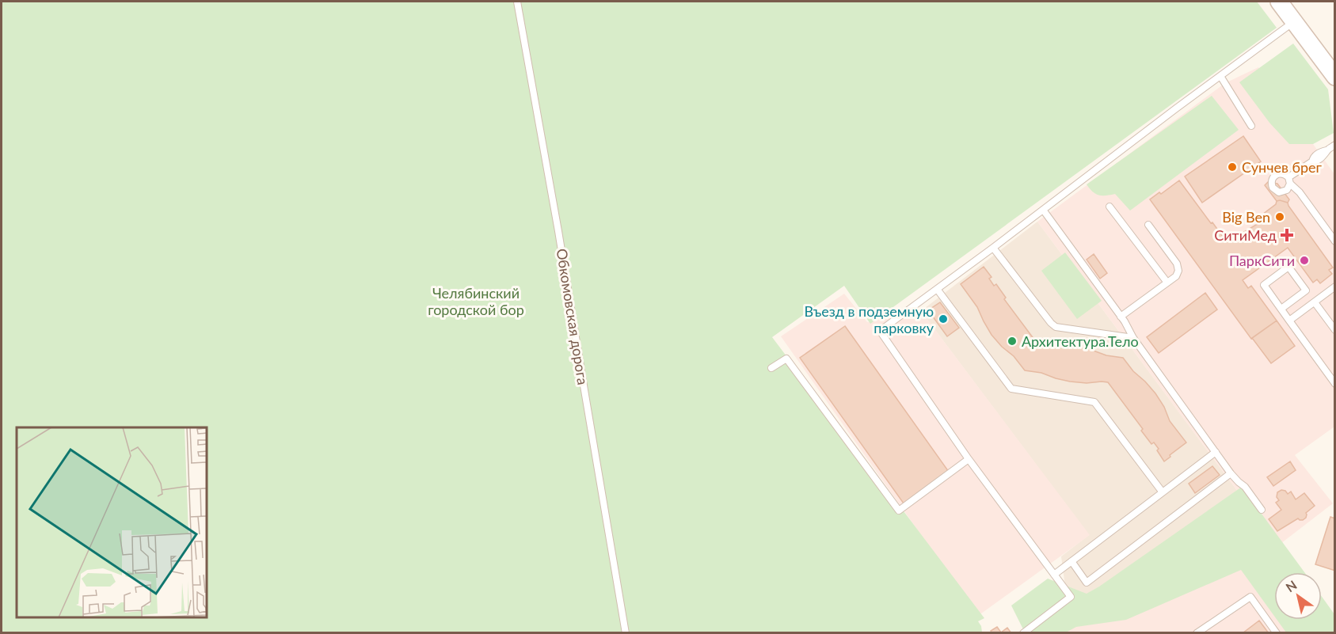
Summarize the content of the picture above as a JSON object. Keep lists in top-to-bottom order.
{
  "streets": {
    "lane": ["Обкомовская дорога"]
  },
  "parks": ["Челябинский городской бор"],
  "places": {
    "other": [
      "Сунчев брег",
      "Big Ben",
      "ПаркСити",
      "Въезд в подземную парковку",
      "Архитектура.Тело"
    ],
    "health": ["СитиМед"]
  },
  "north": "top left"
}
